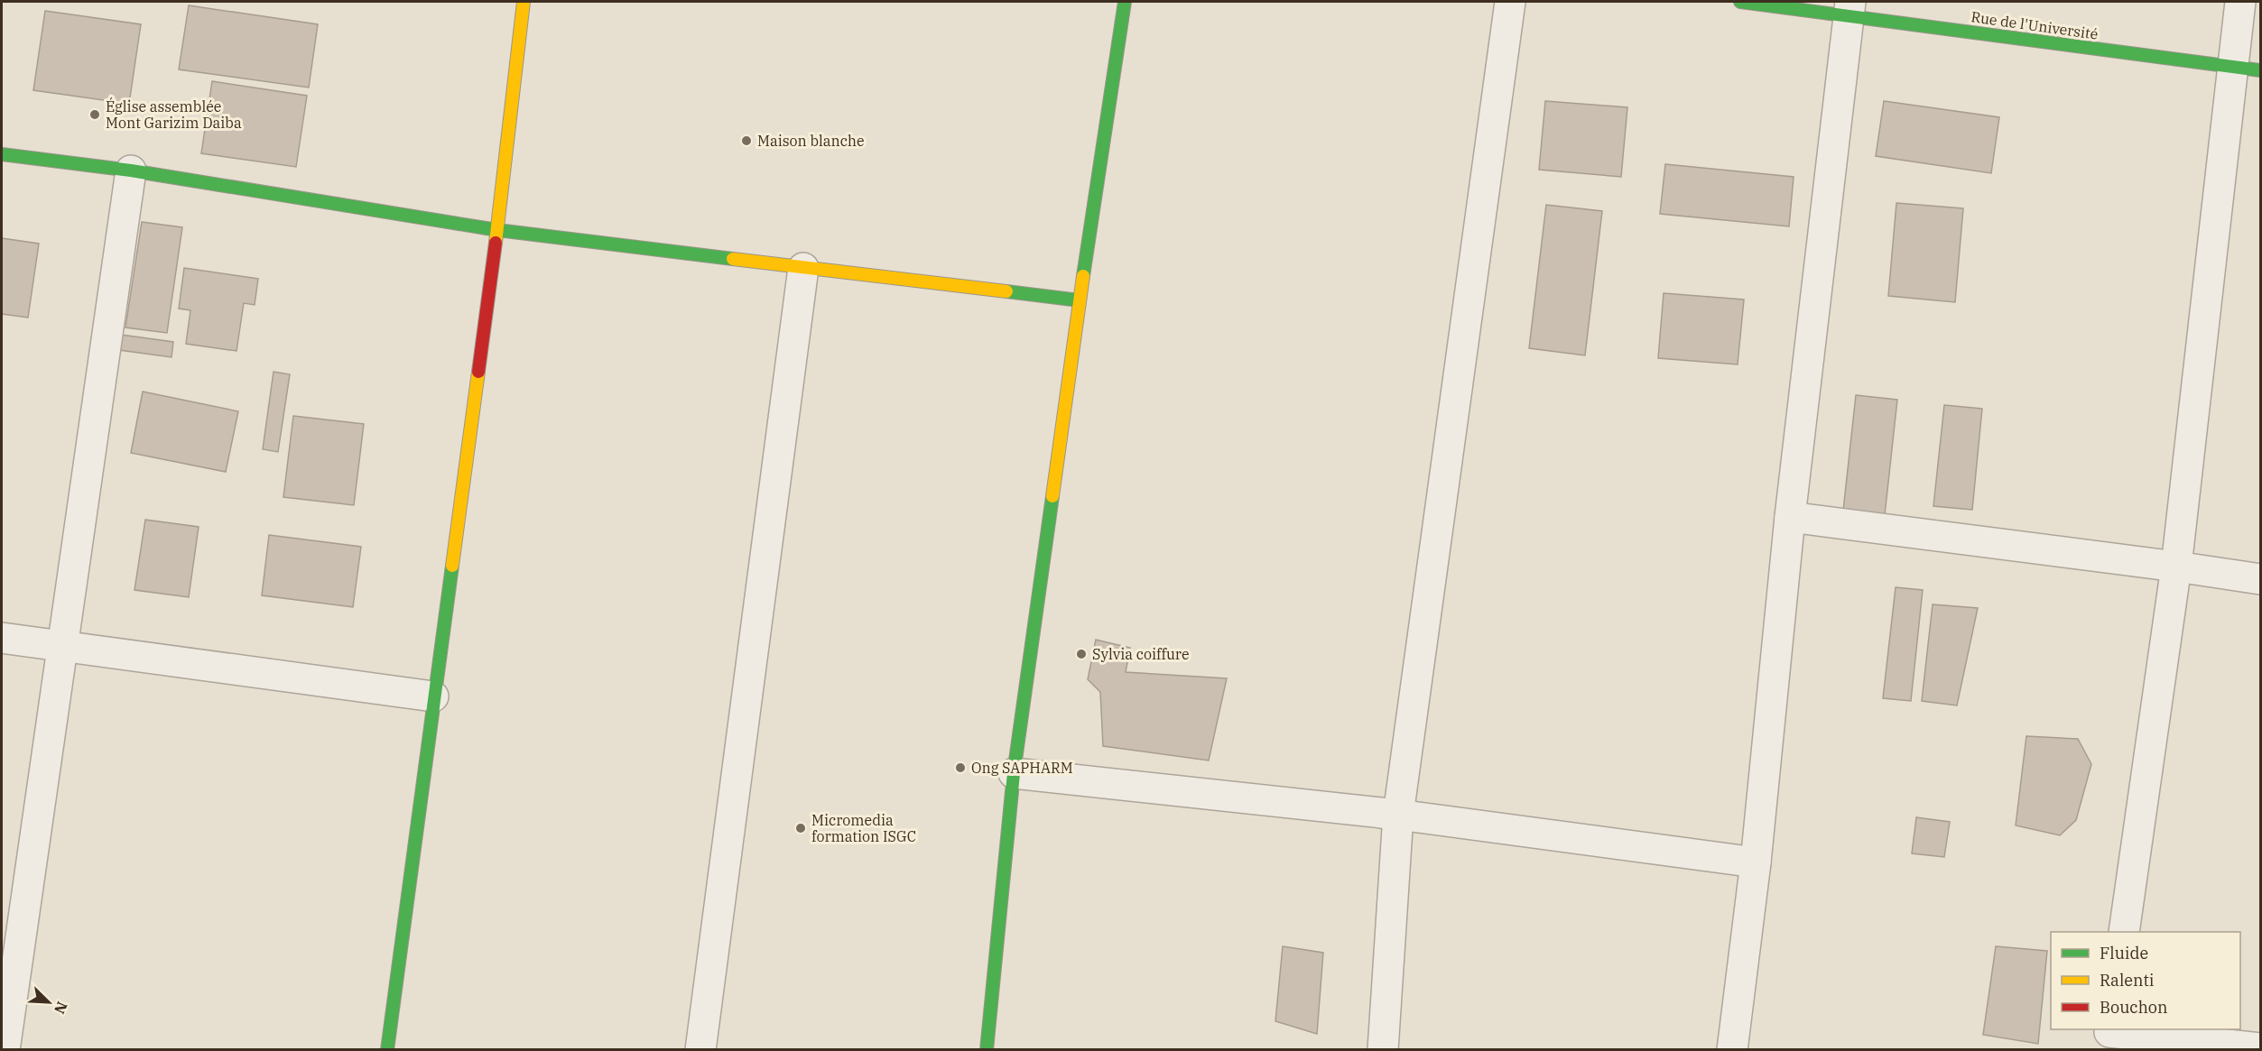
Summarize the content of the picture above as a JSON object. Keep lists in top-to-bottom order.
{
  "streets": {
    "street": ["Rue de l'Université"]
  },
  "places": [
    "Église assemblée Mont Garizim Daiba",
    "Maison blanche",
    "Sylvia coiffure",
    "Ong SAPHARM",
    "Micromedia formation ISGC"
  ],
  "legend": ["Fluide", "Ralenti", "Bouchon"],
  "north": "bottom right"
}
